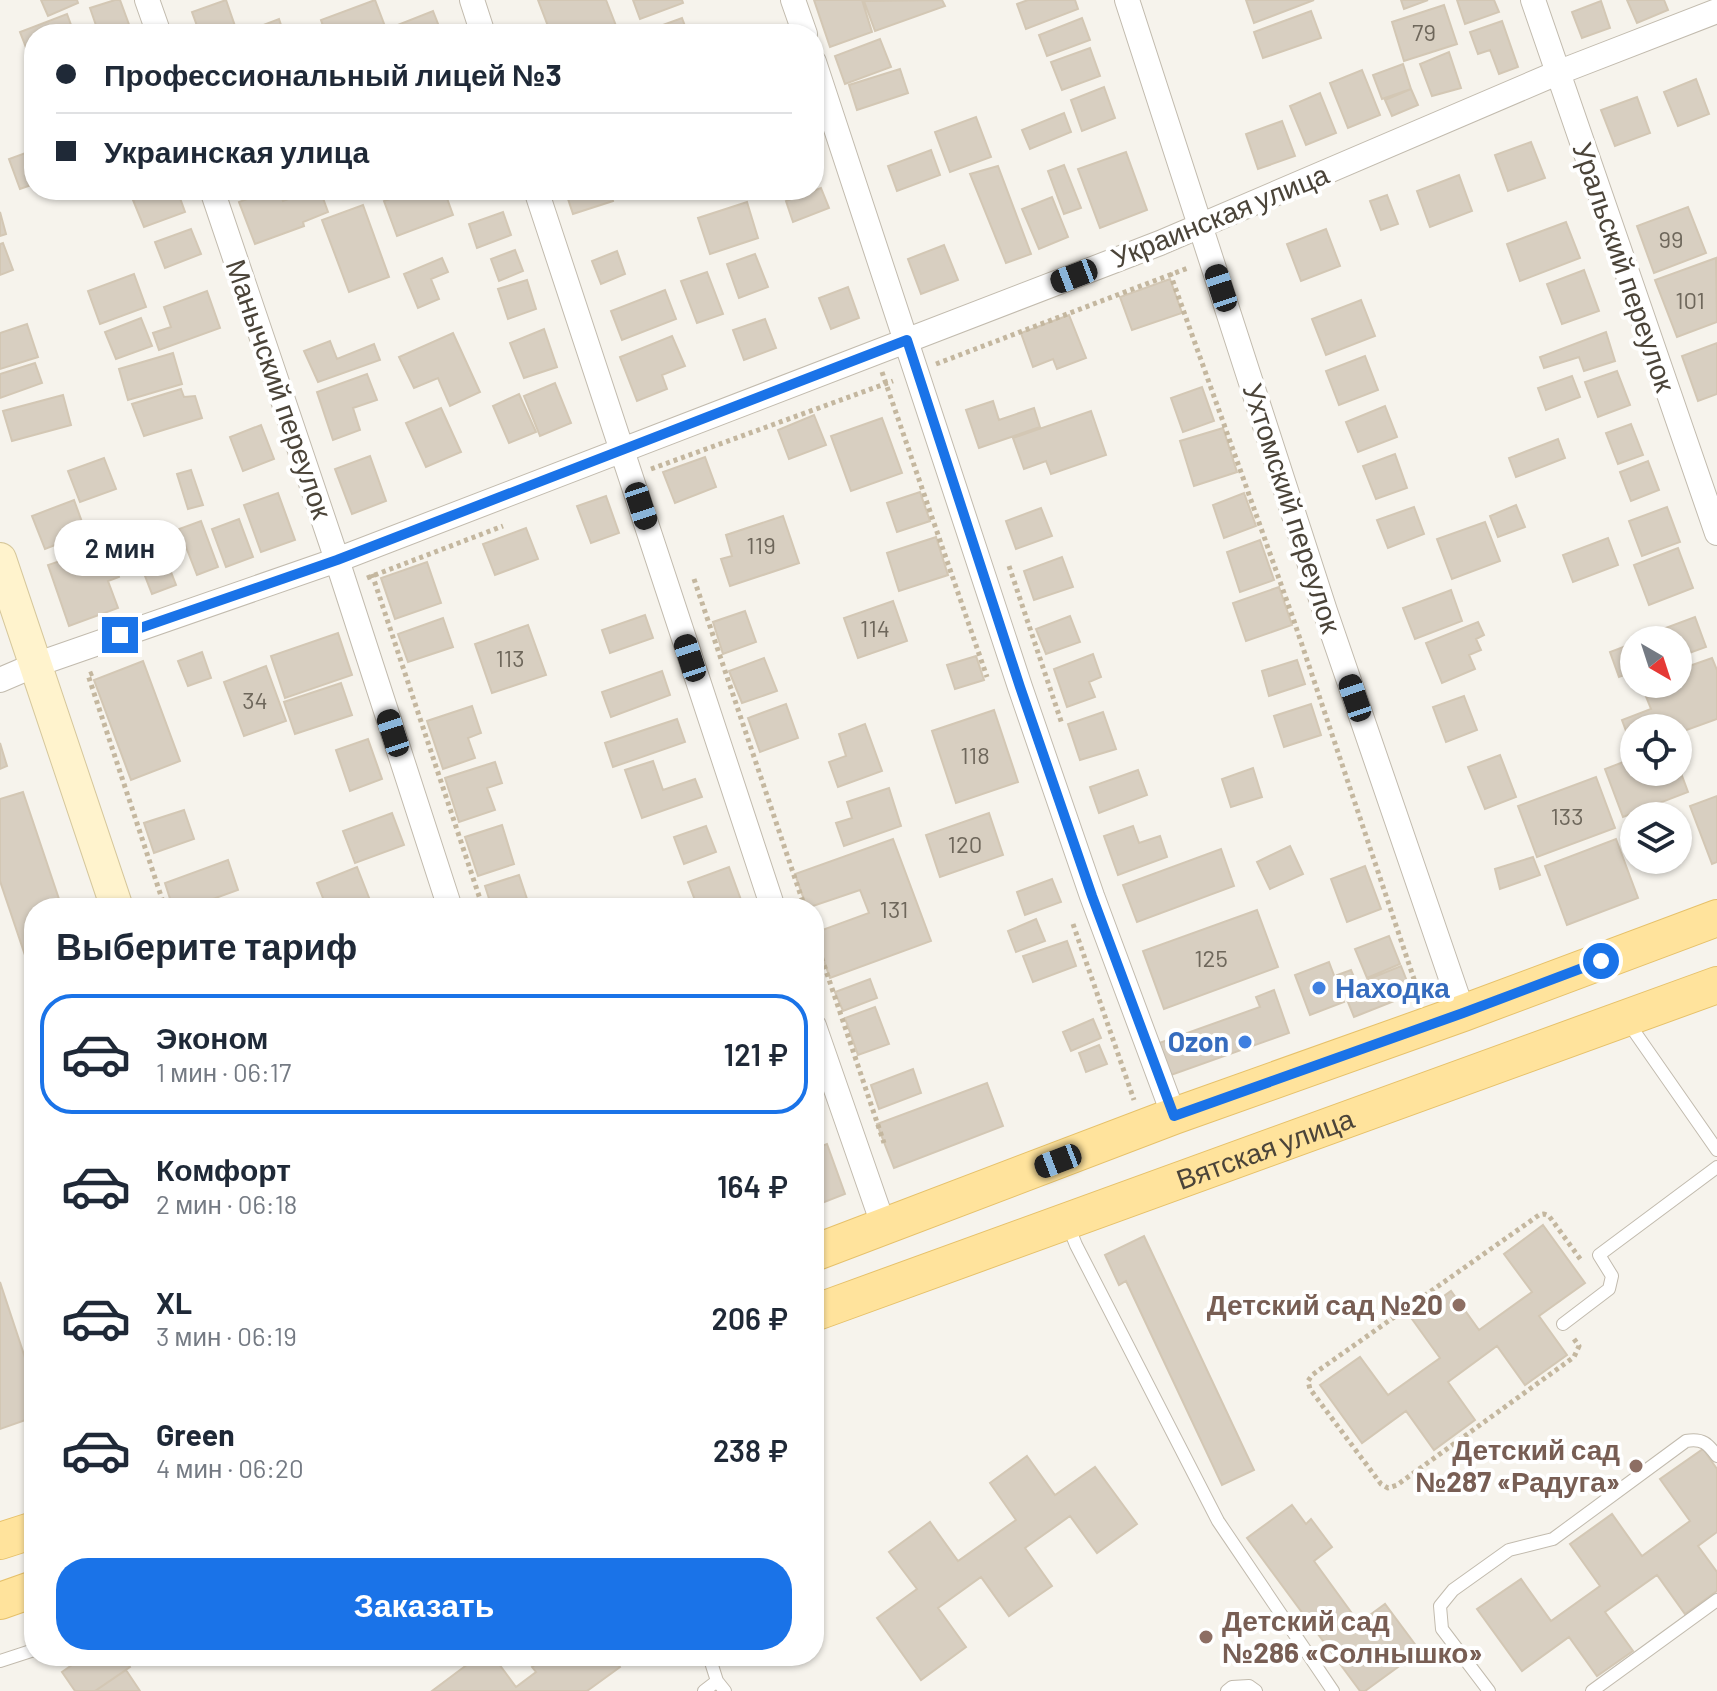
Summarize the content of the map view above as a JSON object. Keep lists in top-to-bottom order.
{
  "streets": {
    "main road": ["Вятская улица"],
    "street": [
      "Украинская улица",
      "Уральский переулок",
      "Манычский переулок",
      "Ухтомский переулок"
    ]
  },
  "crossings": [
    ["Украинская улица", "Уральский переулок"],
    ["Украинская улица", "Манычский переулок"],
    ["Украинская улица", "Ухтомский переулок"]
  ],
  "places": [
    "Находка",
    "Ozon",
    "Детский сад №20",
    "Детский сад №287 «Радуга»",
    "Детский сад №286 «Солнышко»"
  ],
  "house_numbers": [
    "79",
    "99",
    "101",
    "119",
    "114",
    "113",
    "34",
    "118",
    "133",
    "120",
    "131",
    "125"
  ],
  "north": "bottom right",
  "page": {
    "banner": ["Профессиональный лицей №3", "Украинская улица"],
    "bubble": "2 мин",
    "heading": "Выберите тариф",
    "list": [
      {
        "name": "Эконом",
        "note": "1 мин · 06:17",
        "value": "121 ₽"
      },
      {
        "name": "Комфорт",
        "note": "2 мин · 06:18",
        "value": "164 ₽"
      },
      {
        "name": "XL",
        "note": "3 мин · 06:19",
        "value": "206 ₽"
      },
      {
        "name": "Green",
        "note": "4 мин · 06:20",
        "value": "238 ₽"
      }
    ],
    "buttons": "Заказать"
  }
}
